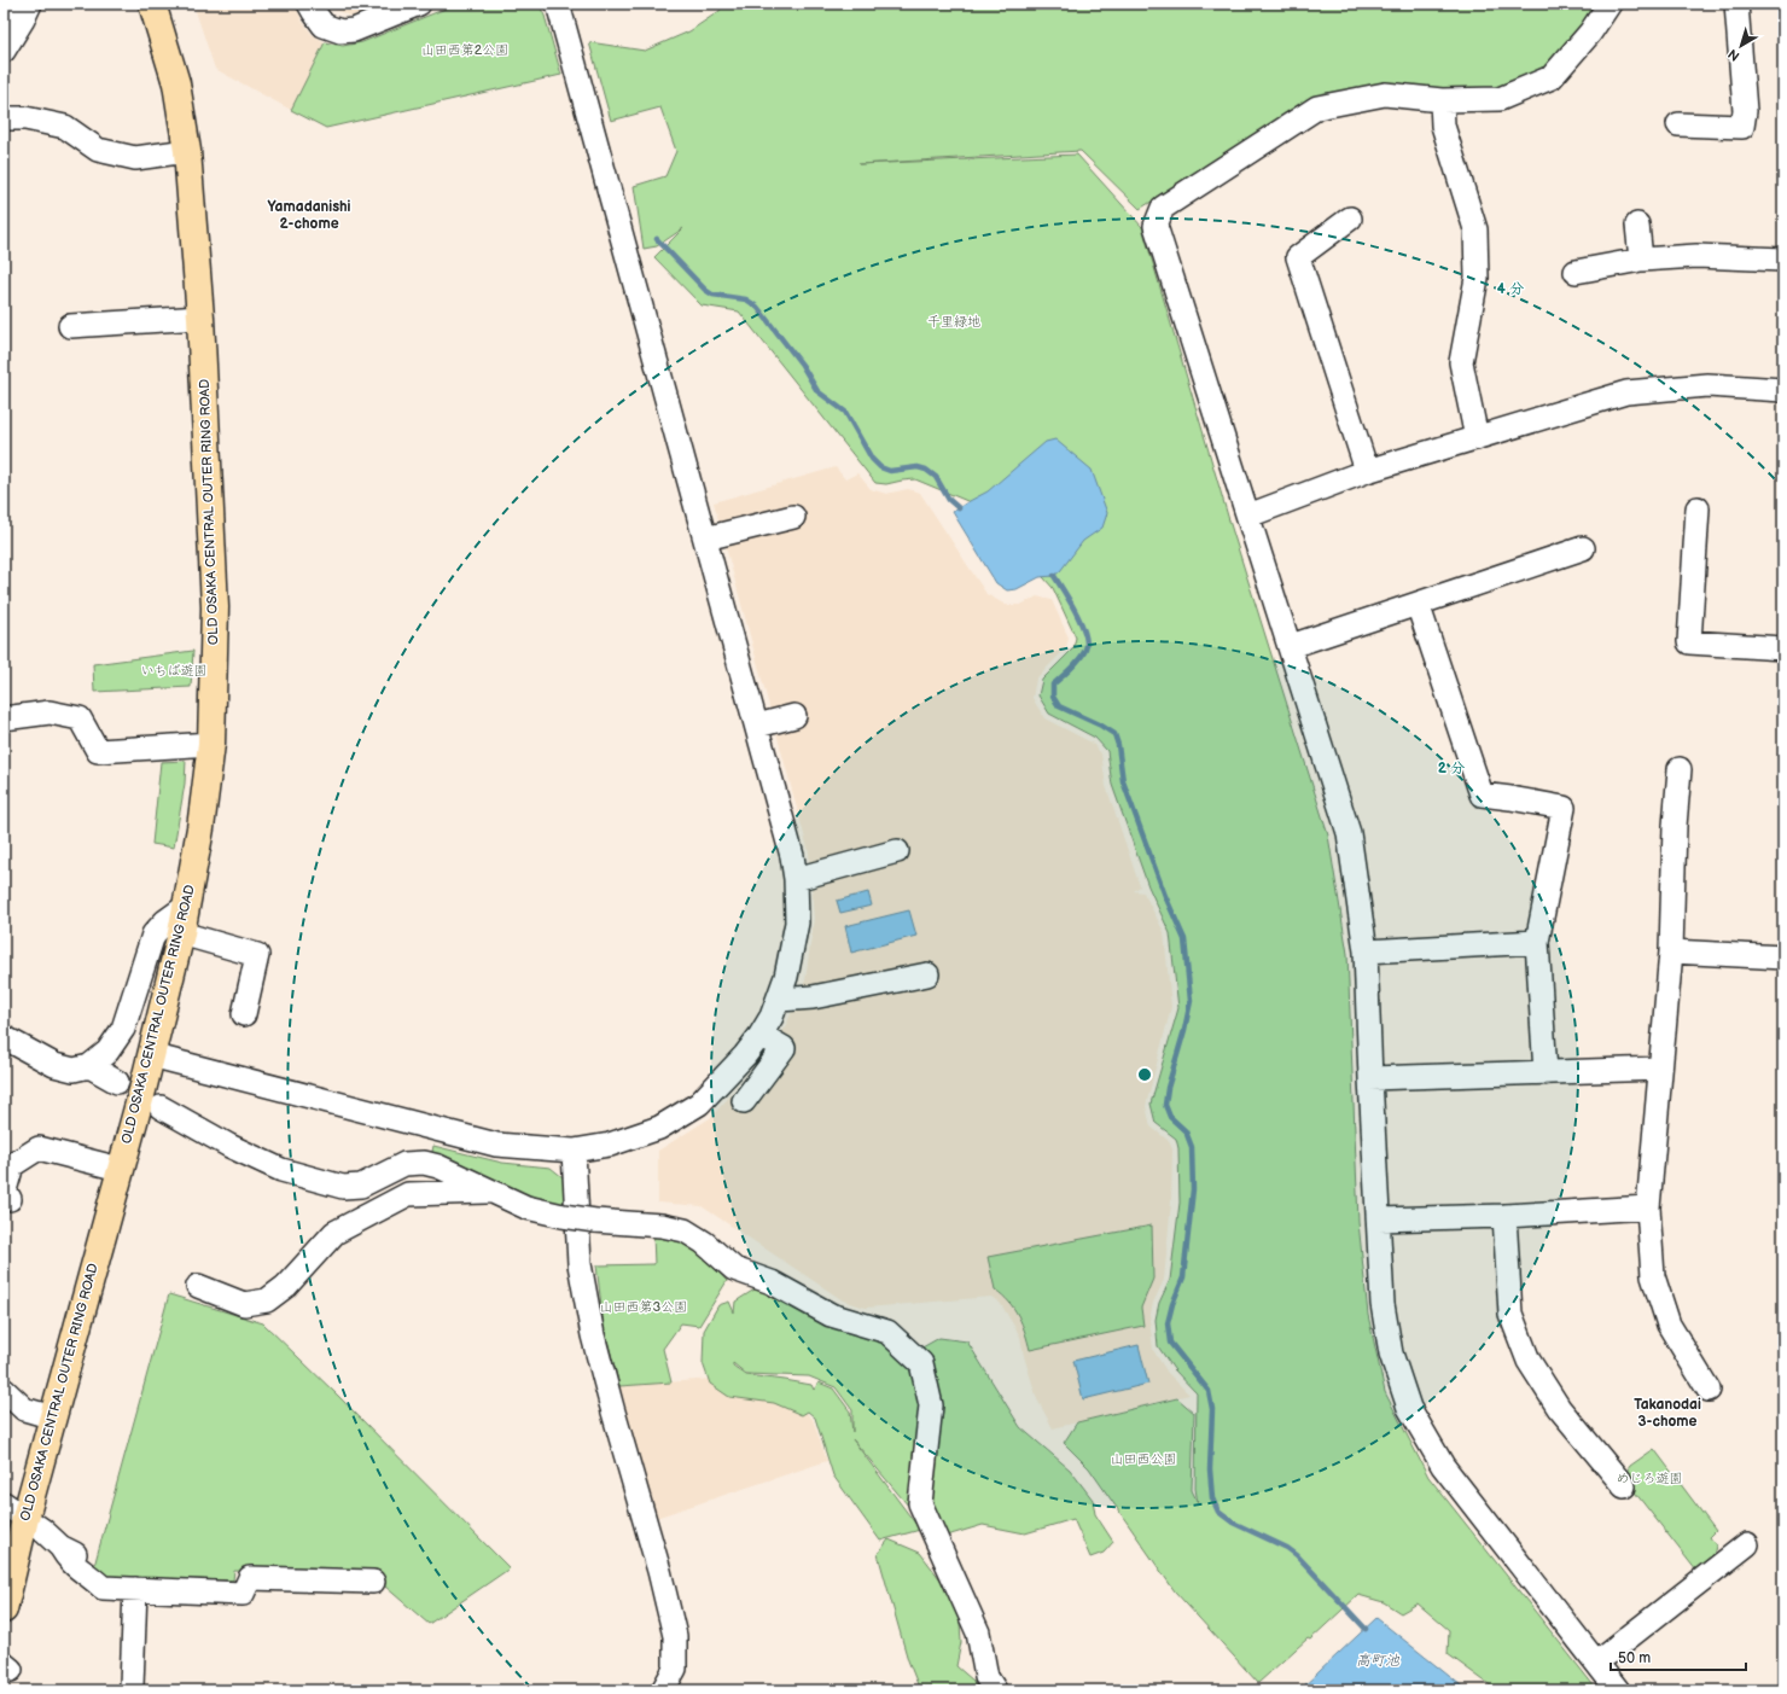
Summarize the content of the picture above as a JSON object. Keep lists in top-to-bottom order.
{
  "streets": {
    "main road": ["OLD OSAKA CENTRAL OUTER RING ROAD"]
  },
  "districts": ["Yamadanishi 2-chome", "Takanodai 3-chome"],
  "water": ["高町池"],
  "parks": [
    "山田西第2公園",
    "千里緑地",
    "いちば遊園",
    "山田西第3公園",
    "山田西公園",
    "めじろ遊園"
  ],
  "scale_bar": "50 m",
  "north": "bottom left",
  "rings": ["4 分", "2 分"]
}
